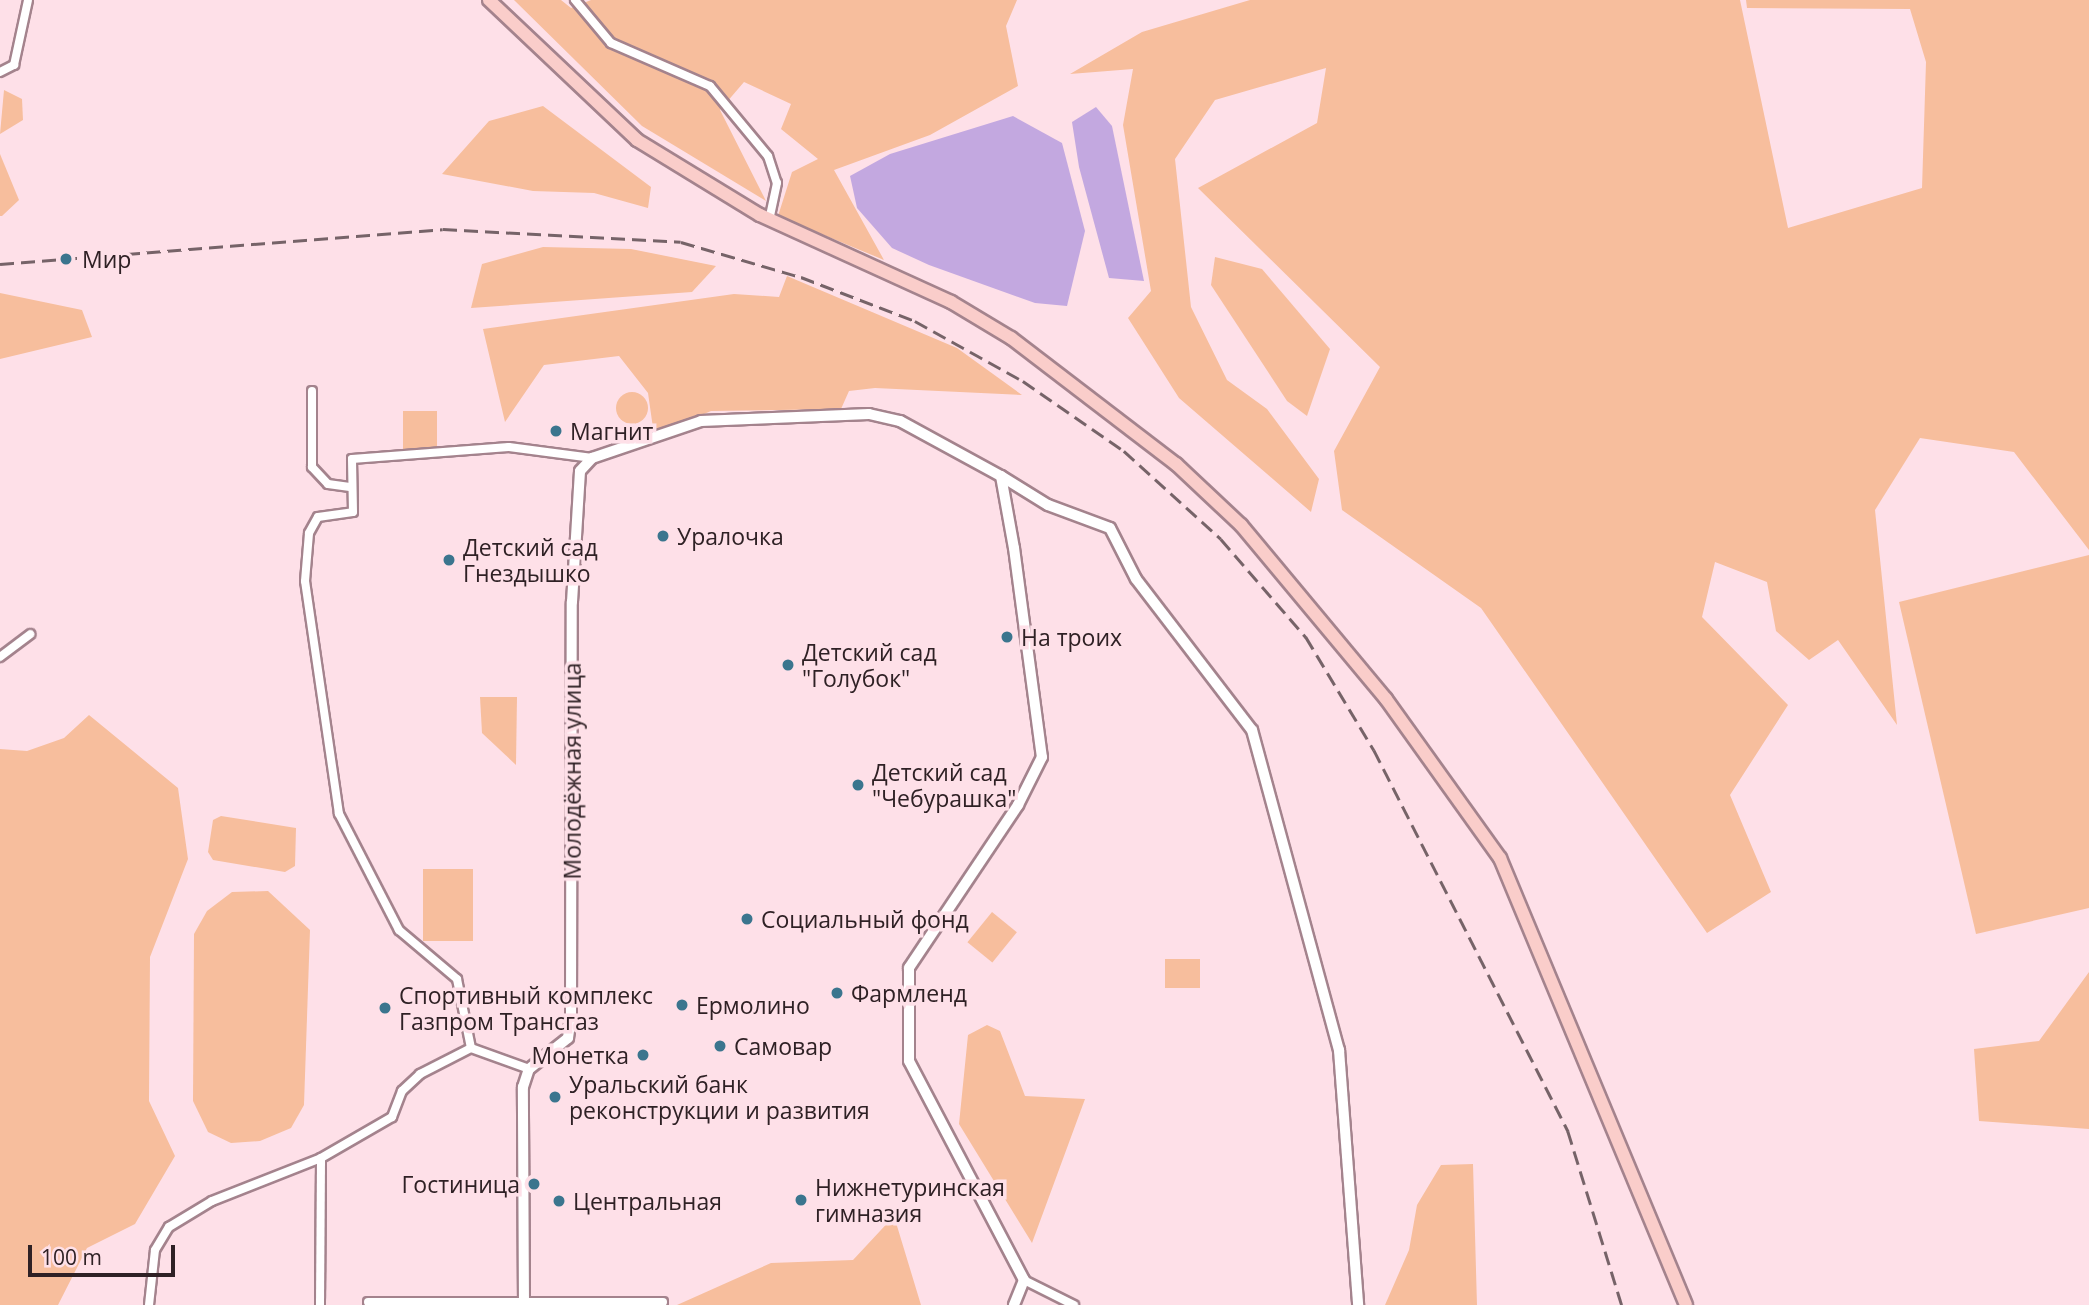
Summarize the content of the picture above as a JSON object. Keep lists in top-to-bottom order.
{
  "streets": {
    "street": ["Молодёжная улица"]
  },
  "places": [
    "Мир",
    "Магнит",
    "Уралочка",
    "Детский сад Гнездышко",
    "На троих",
    "Детский сад \"Голубок\"",
    "Детский сад \"Чебурашка\"",
    "Социальный фонд",
    "Фармленд",
    "Ермолино",
    "Спортивный комплекс Газпром Трансгаз",
    "Самовар",
    "Монетка",
    "Уральский банк реконструкции и развития",
    "Гостиница",
    "Нижнетуринская гимназия",
    "Центральная"
  ],
  "scale_bar": "100 m"
}
